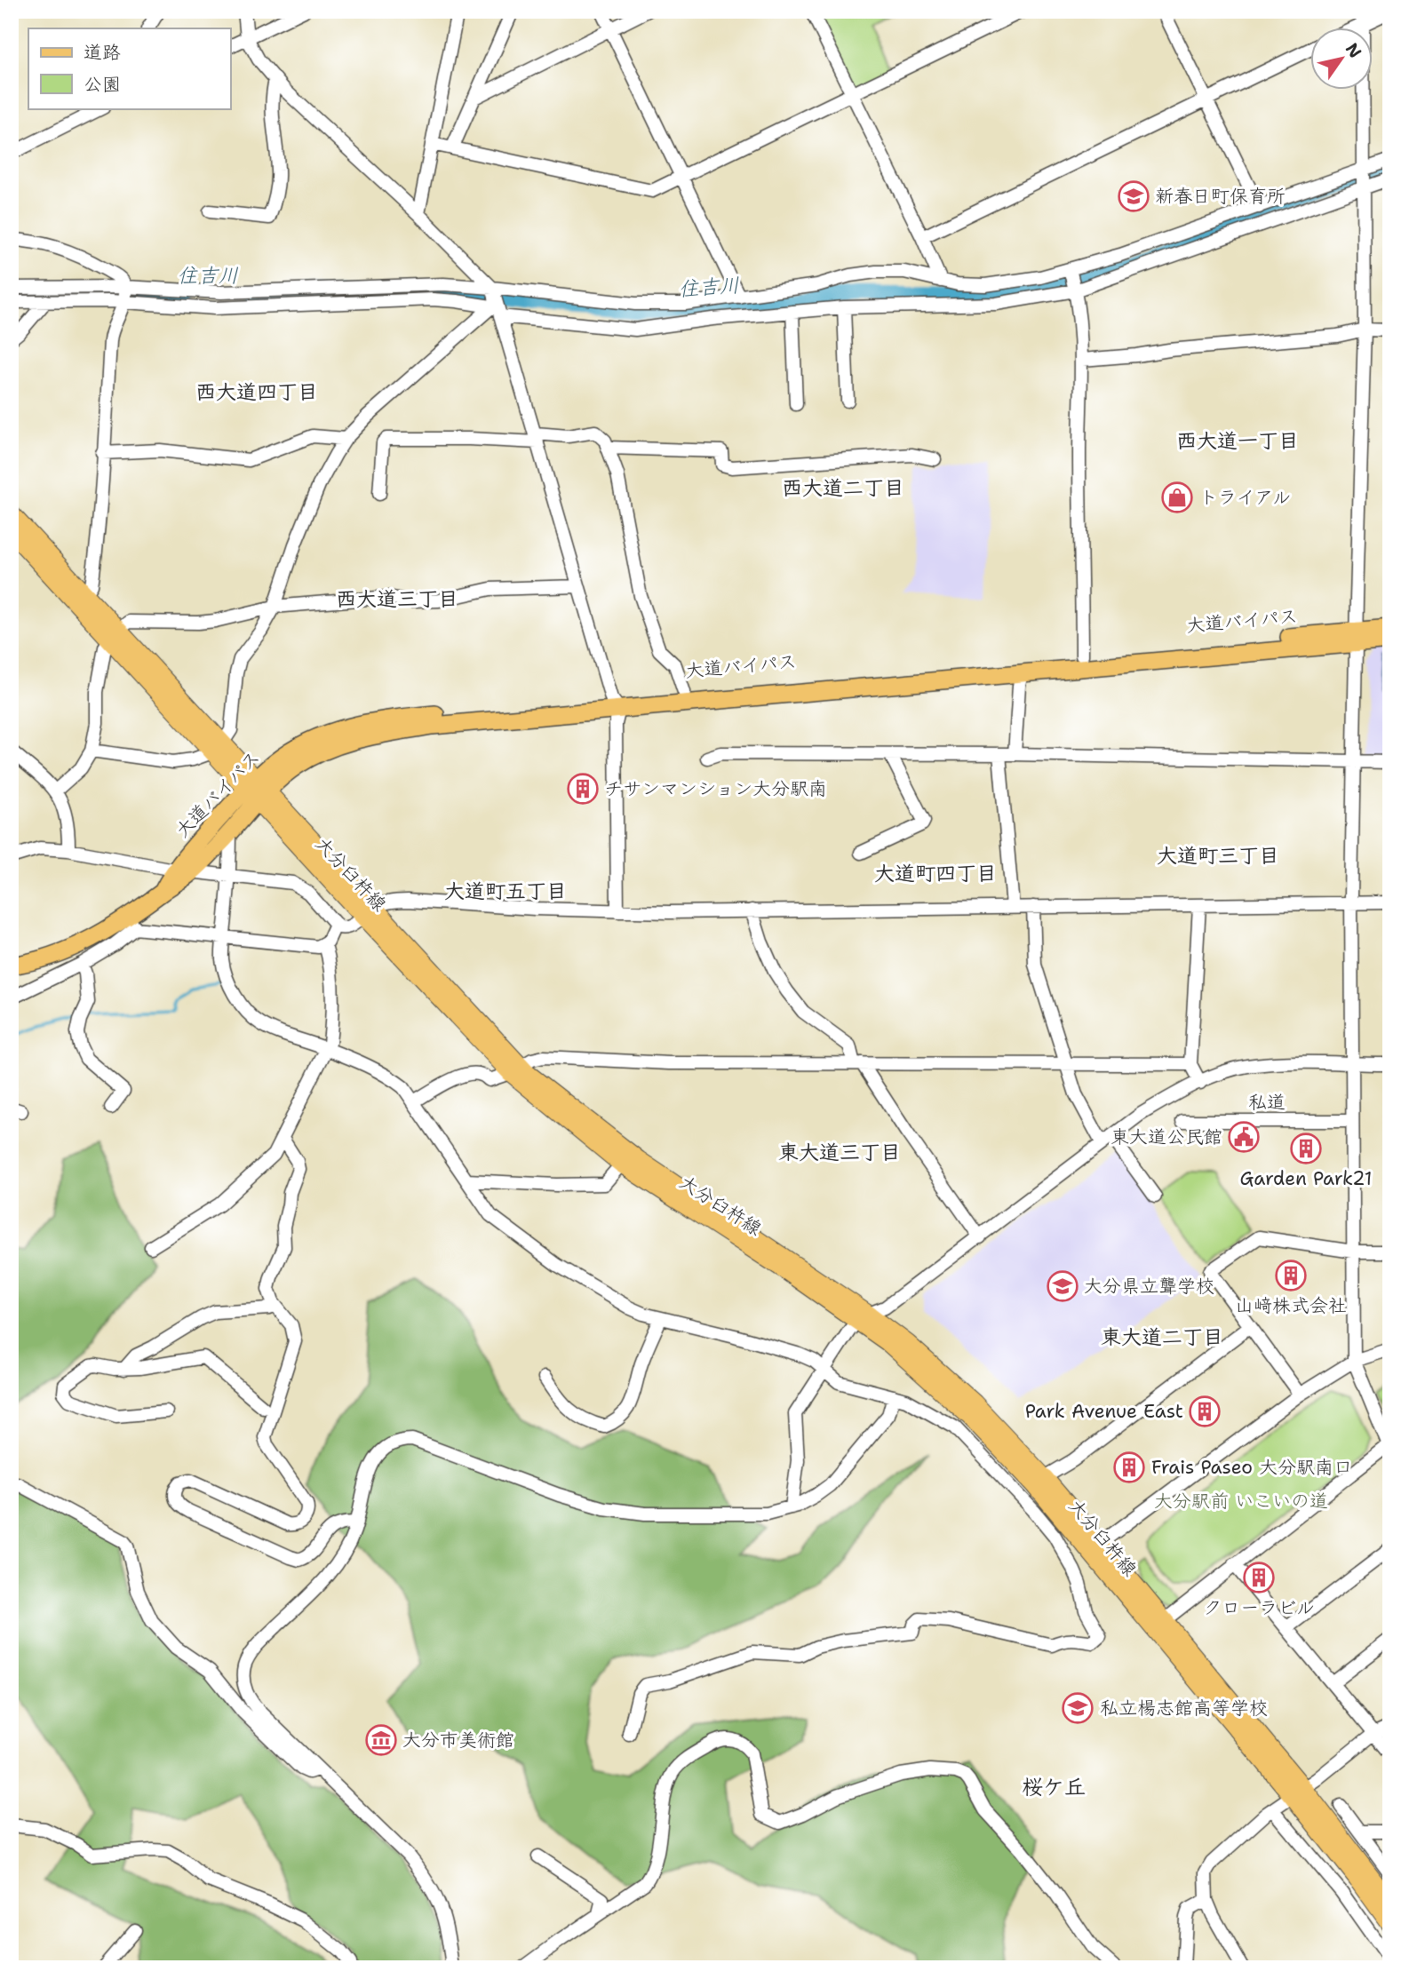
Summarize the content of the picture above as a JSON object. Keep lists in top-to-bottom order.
{
  "streets": {
    "highway": ["大道バイパス"],
    "main road": ["大分臼杵線"],
    "street": ["私道"]
  },
  "crossings": [
    ["大道バイパス", "大分臼杵線"]
  ],
  "districts": [
    "西大道四丁目",
    "西大道一丁目",
    "西大道二丁目",
    "西大道三丁目",
    "大道町三丁目",
    "大道町四丁目",
    "大道町五丁目",
    "東大道三丁目",
    "東大道二丁目",
    "桜ケ丘"
  ],
  "water": ["住吉川"],
  "parks": ["大分駅前 いこいの道"],
  "places": {
    "school or university": ["新春日町保育所", "大分県立聾学校", "私立楊志館高等学校"],
    "shop": ["トライアル"],
    "building": [
      "チサンマンション大分駅南",
      "Garden Park21",
      "山﨑株式会社",
      "Park Avenue East",
      "Frais Paseo 大分駅南口",
      "クローラビル"
    ],
    "public building": ["東大道公民館"],
    "museum": ["大分市美術館"]
  },
  "legend": ["道路", "公園"],
  "north": "top right"
}
